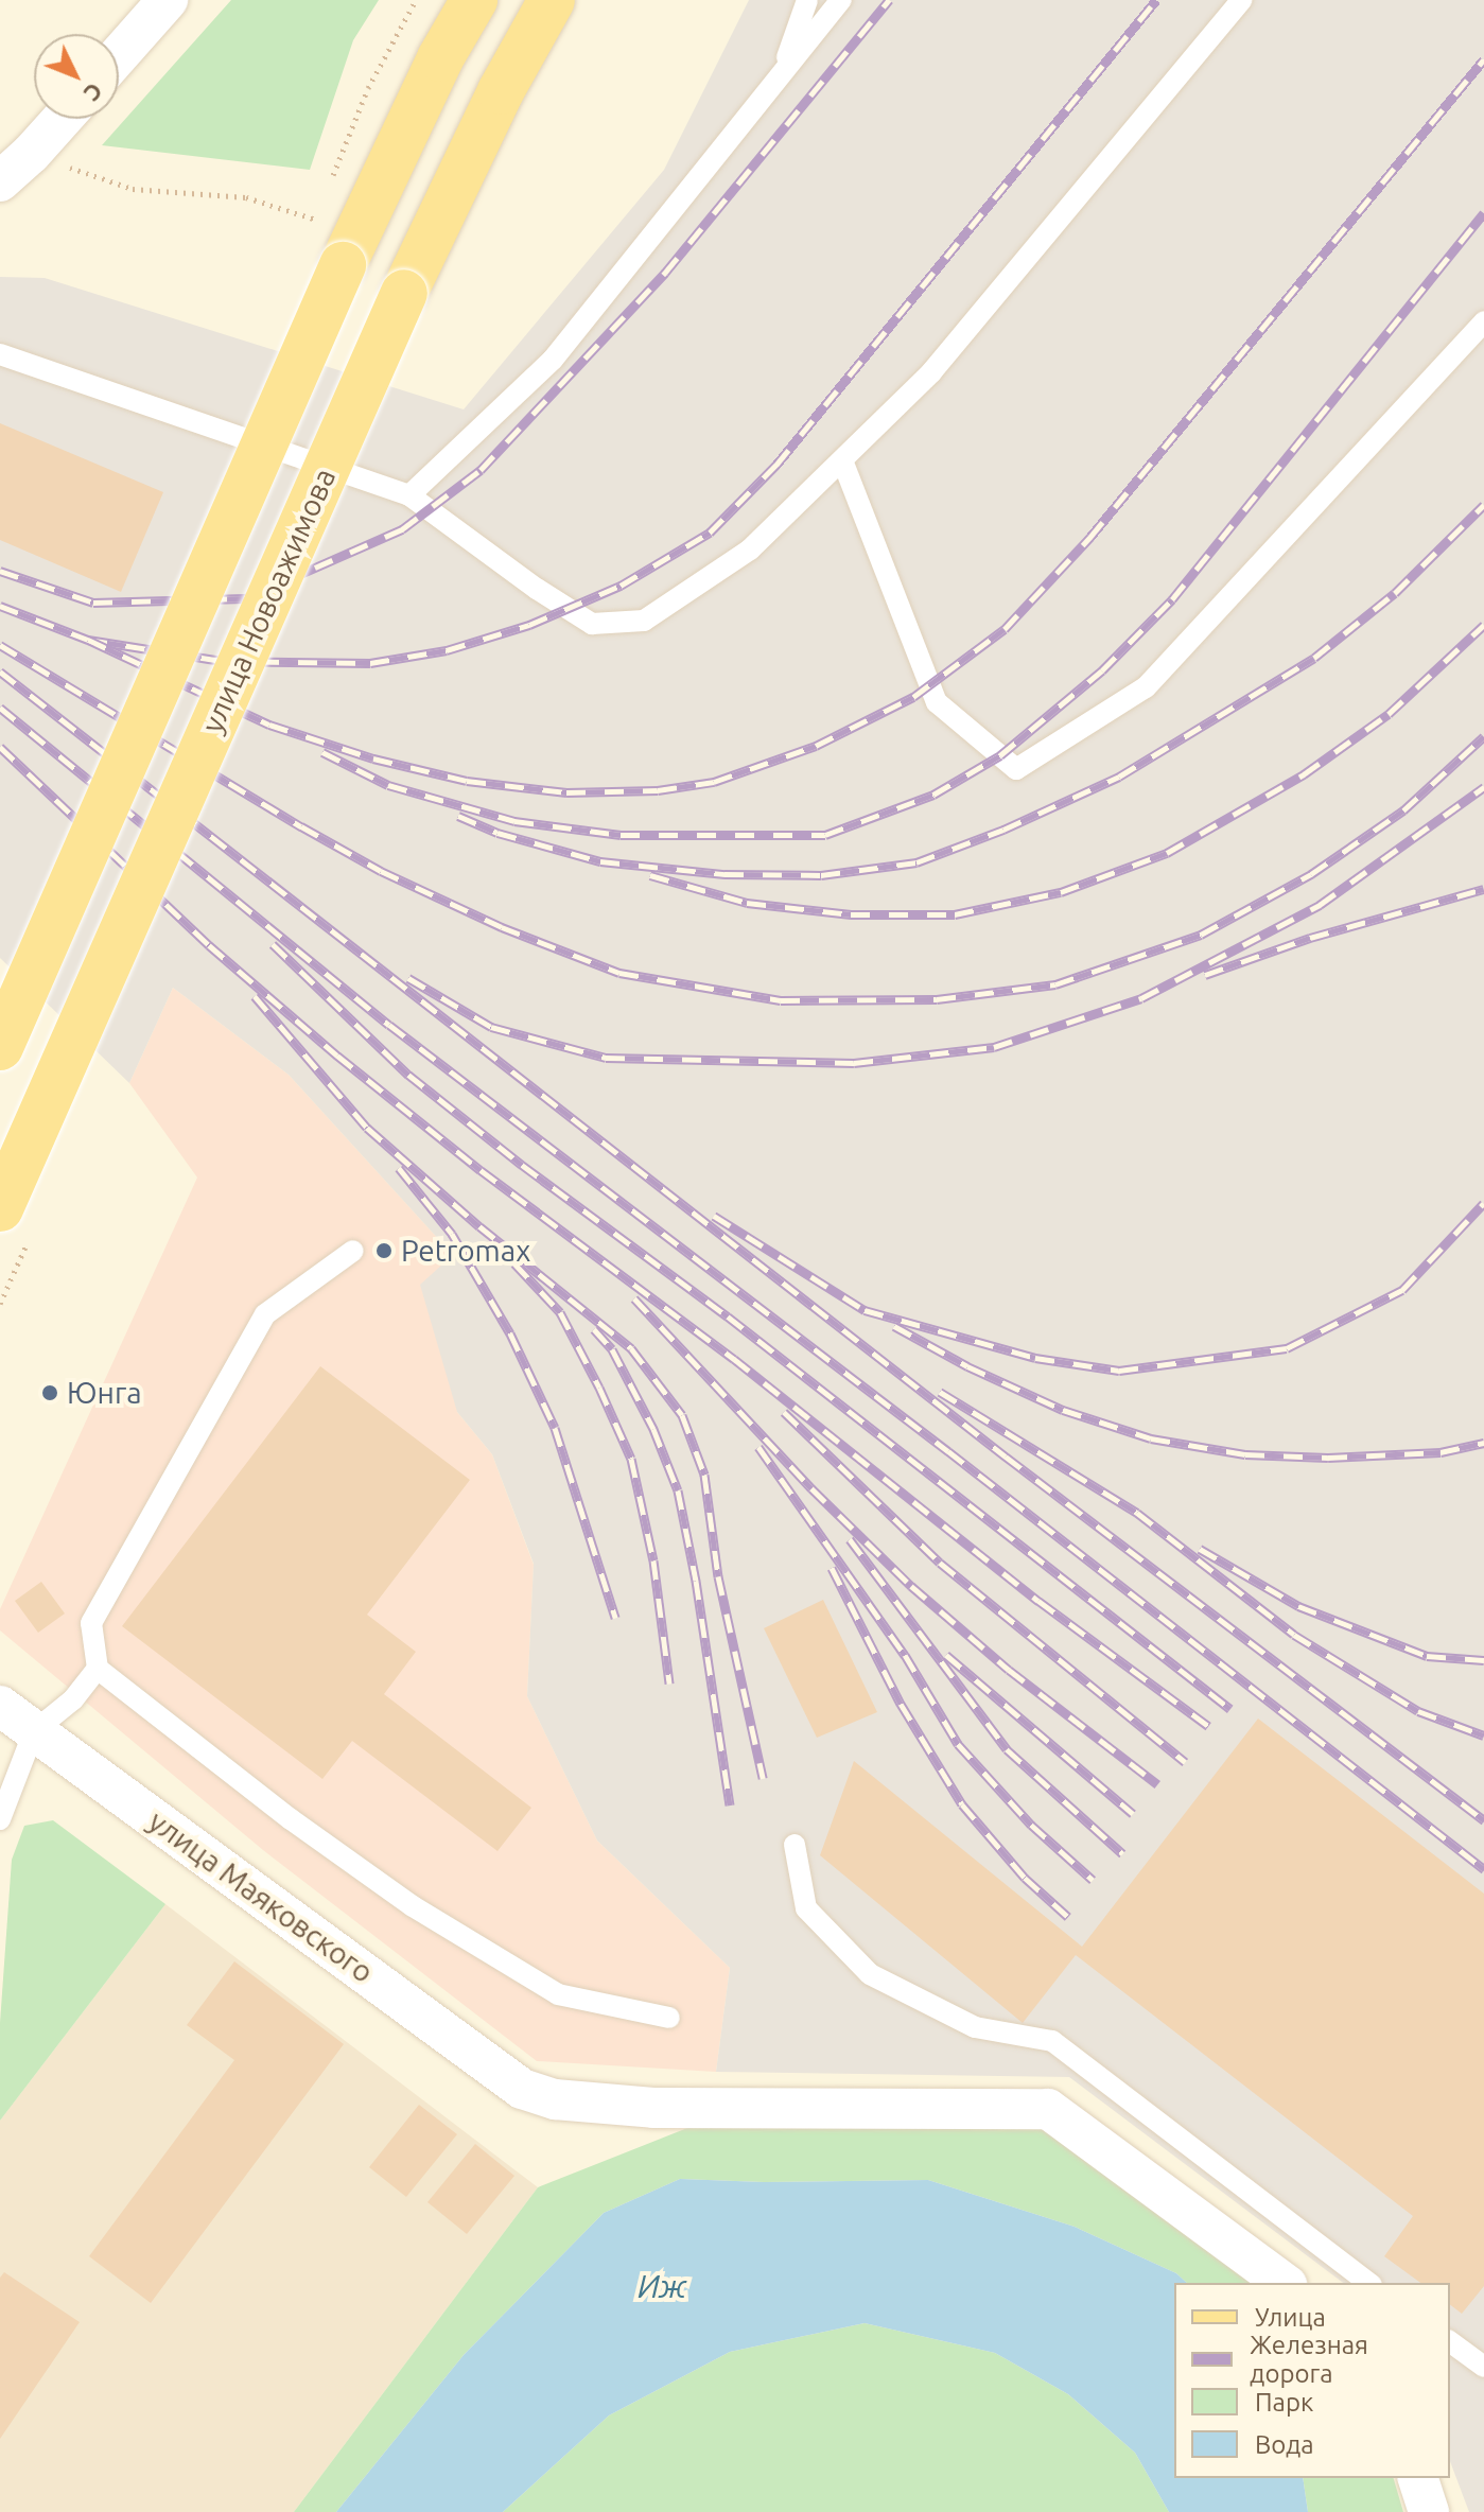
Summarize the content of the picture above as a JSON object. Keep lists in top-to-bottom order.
{
  "streets": {
    "main road": ["улица Новоажимова"],
    "street": ["улица Маяковского"]
  },
  "water": ["Иж"],
  "places": ["Petromax", "Юнга"],
  "legend": [
    "Улица",
    "Железная дорога",
    "Парк",
    "Вода"
  ],
  "north": "bottom right"
}
